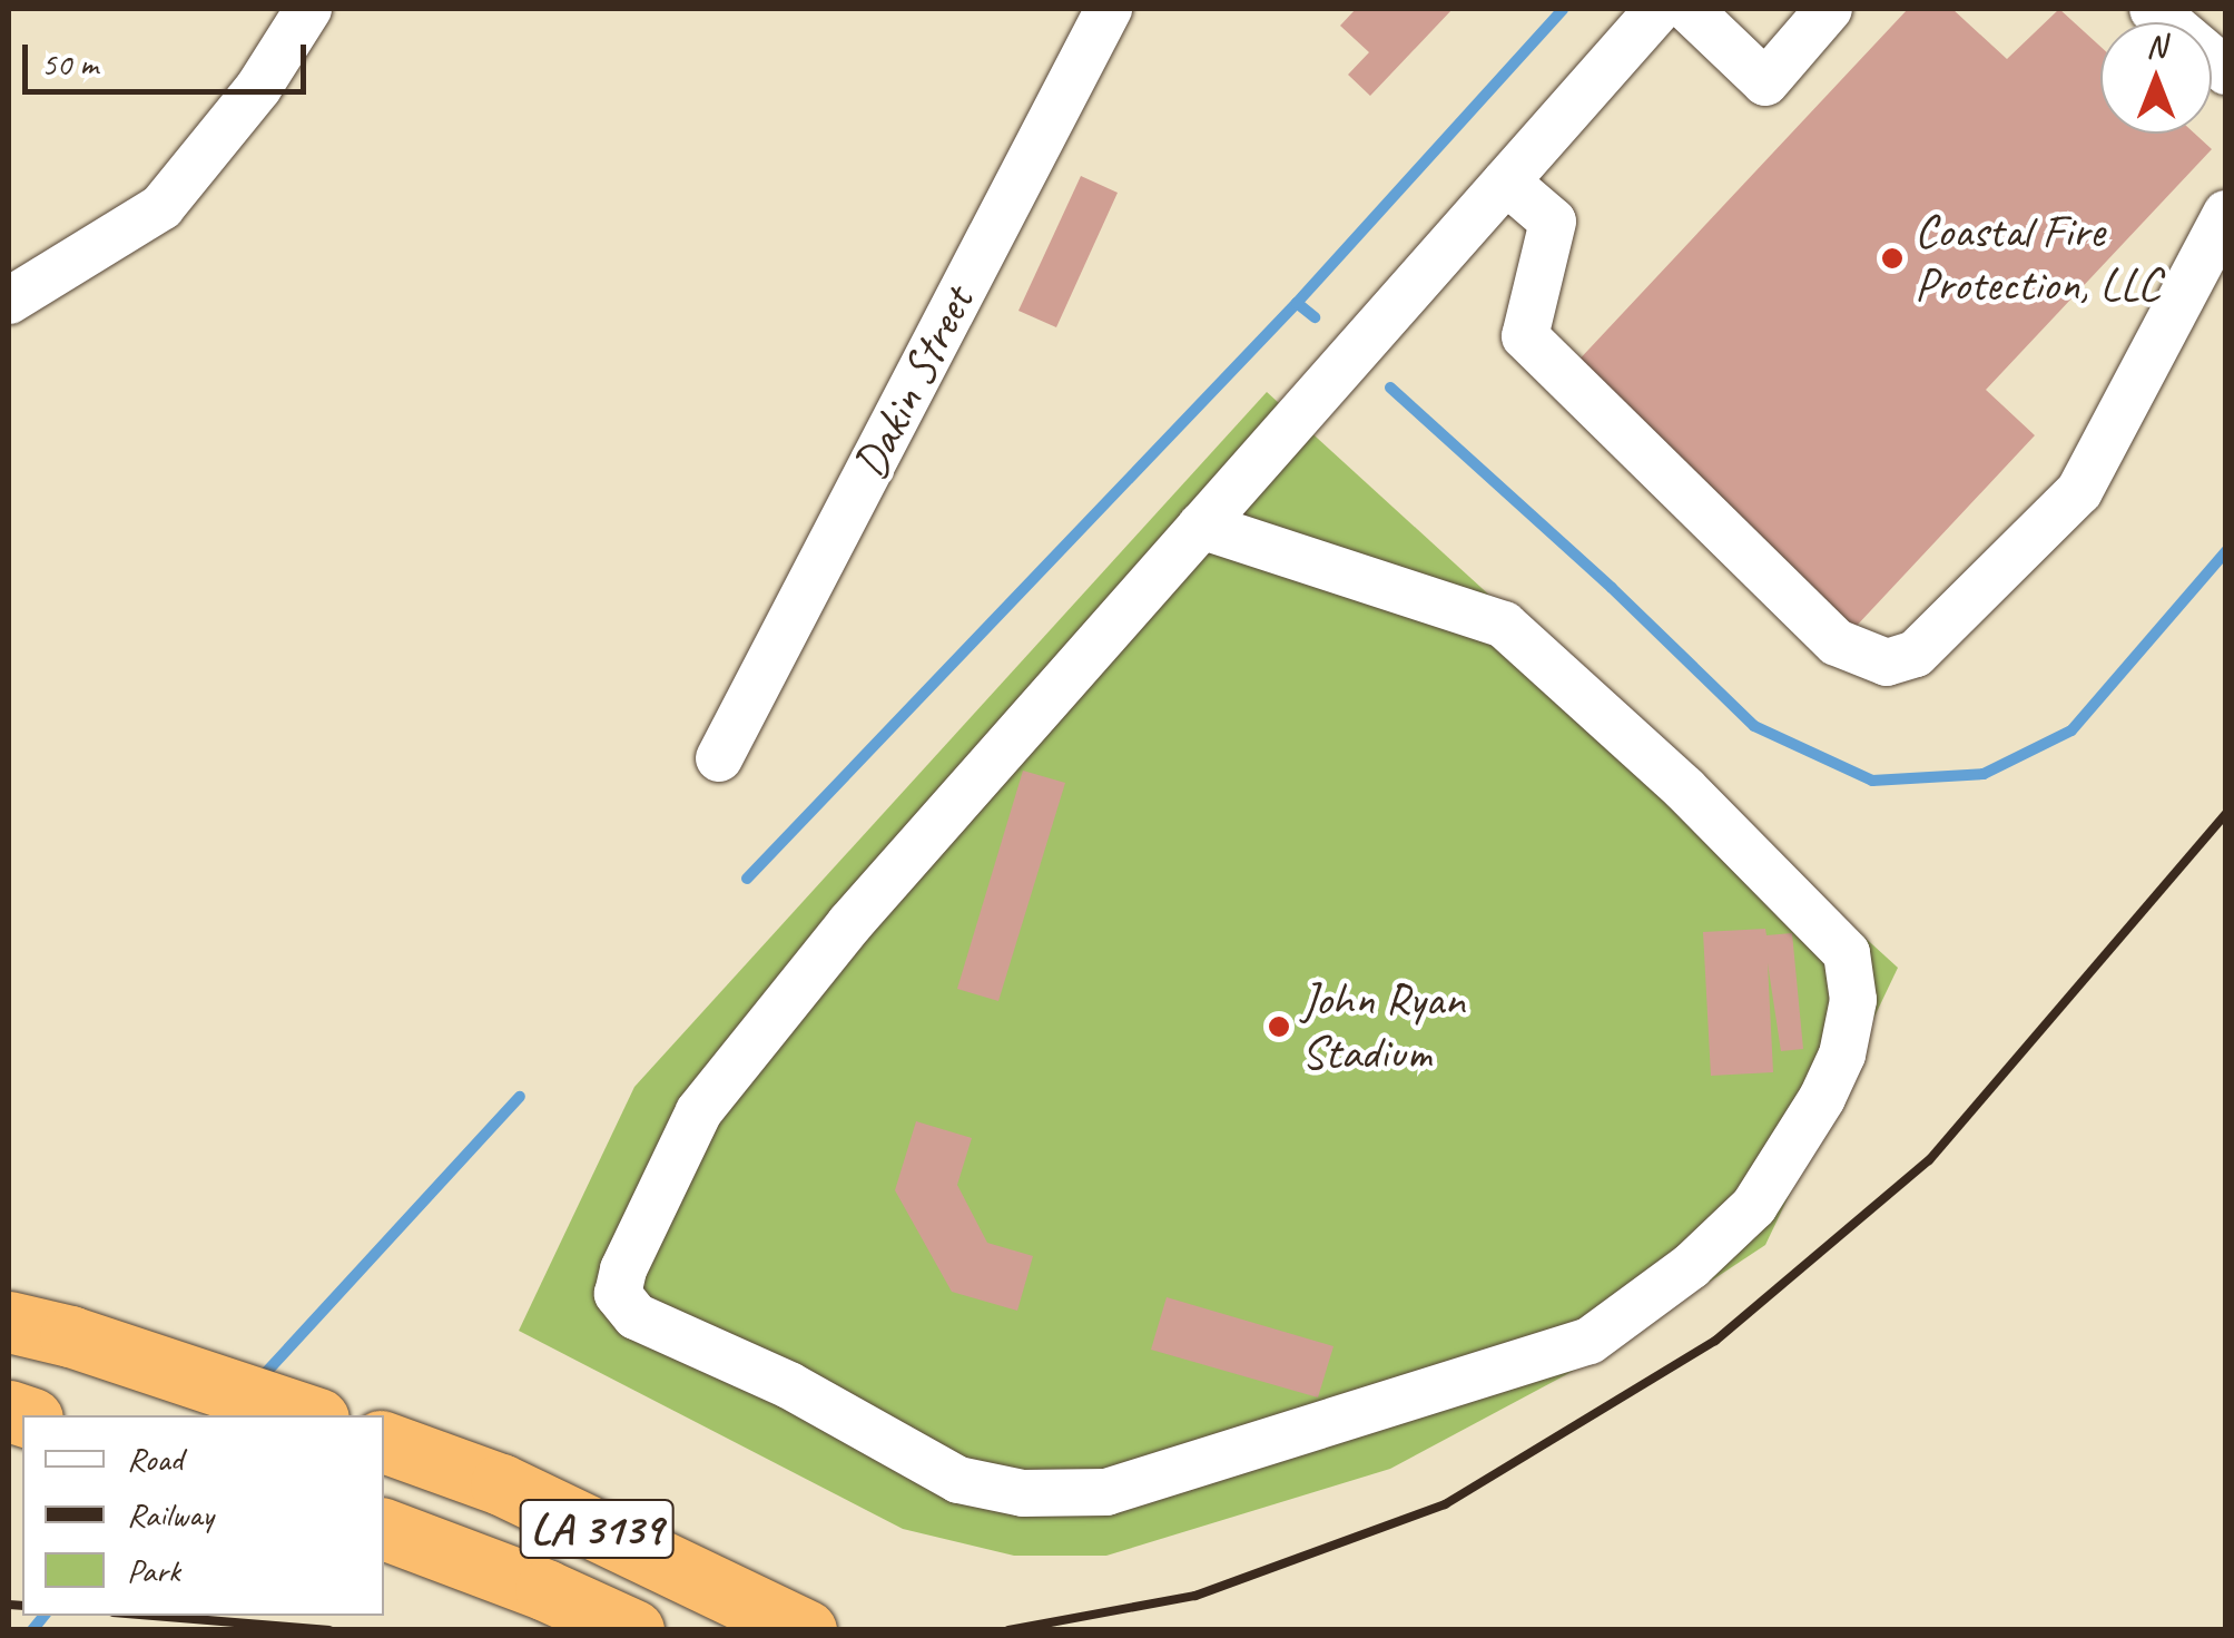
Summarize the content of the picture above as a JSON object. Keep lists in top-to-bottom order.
{
  "streets": {
    "highway": ["LA 3139"],
    "street": ["Dakin Street"]
  },
  "places": ["Coastal Fire Protection, LLC", "John Ryan Stadium"],
  "legend": ["Road", "Railway", "Park"],
  "scale_bar": "50 m",
  "north": "top"
}
